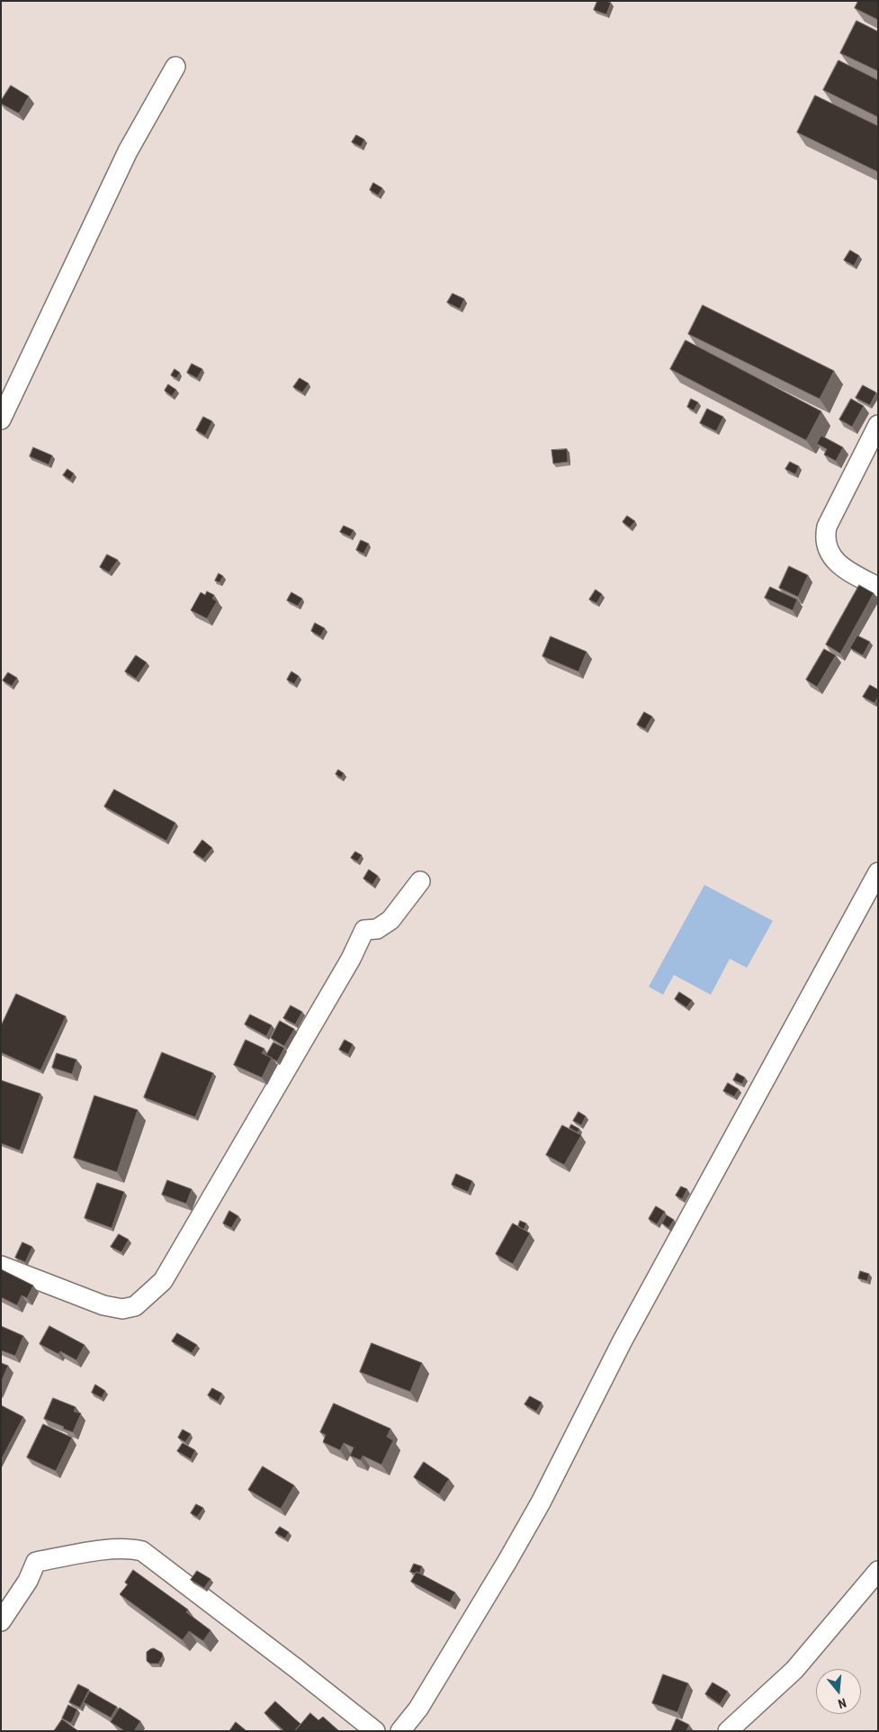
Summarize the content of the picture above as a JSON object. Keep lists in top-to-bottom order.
{
  "north": "bottom"
}
